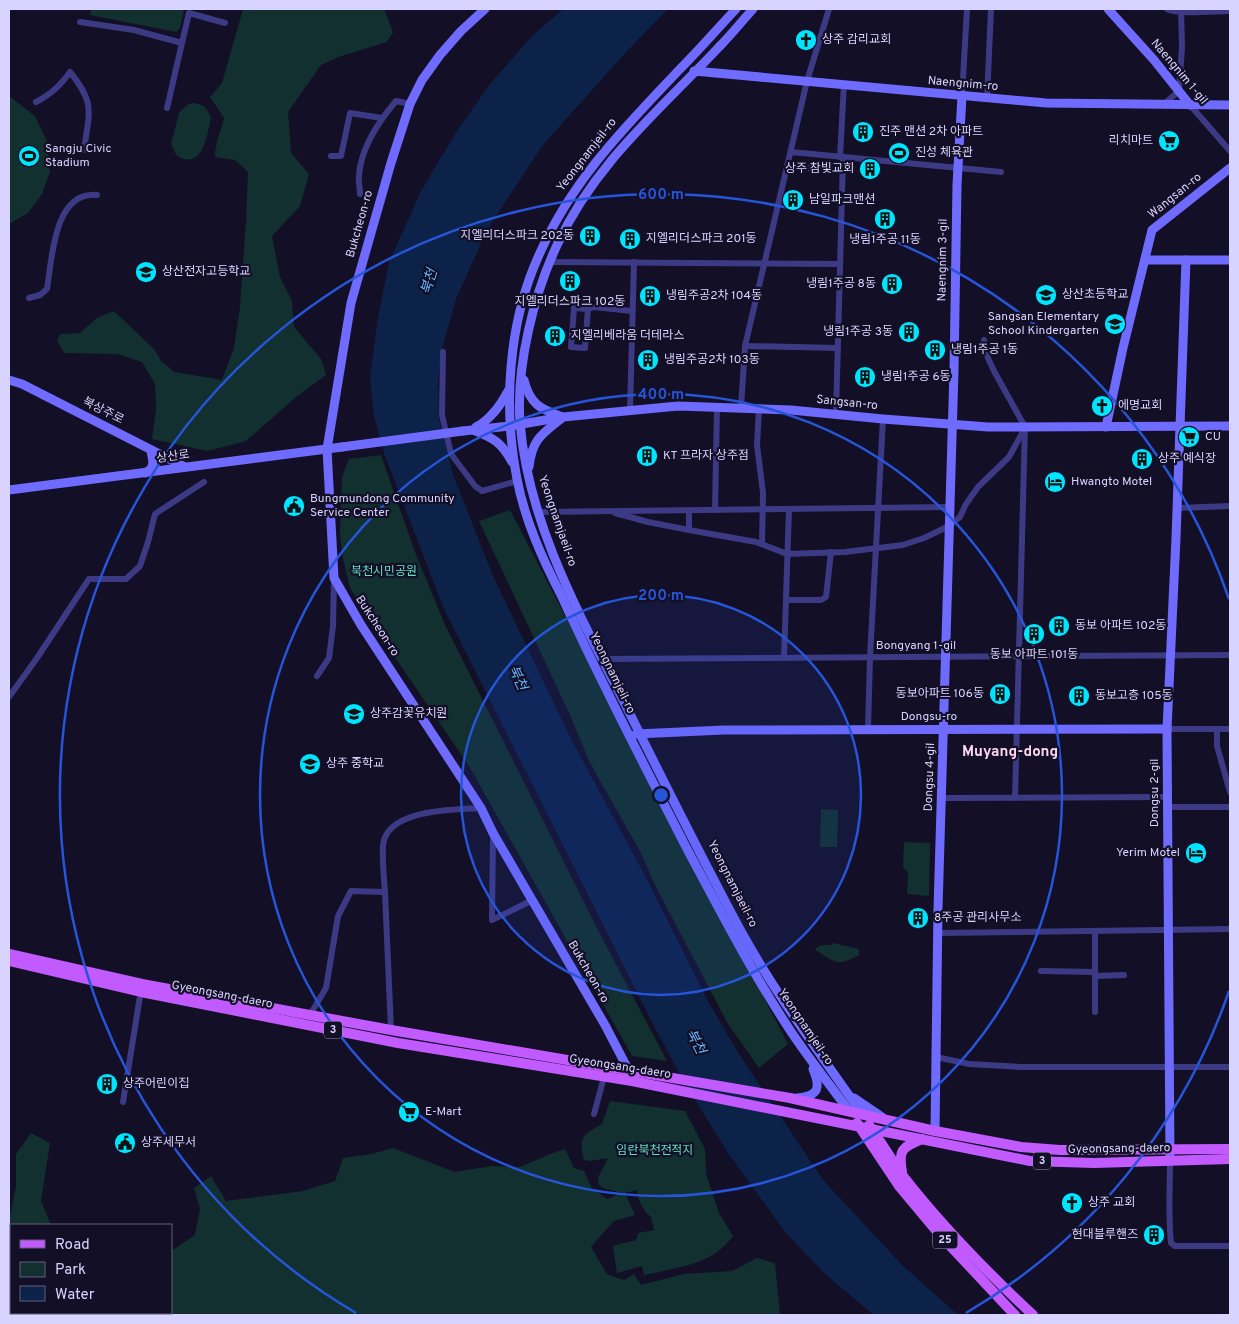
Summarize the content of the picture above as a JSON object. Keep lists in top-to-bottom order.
{
  "streets": {
    "main road": [
      "Yeongnamjeil-ro",
      "Yeongnamjaeil-ro",
      "Gyeongsang-daero",
      "3",
      "25"
    ],
    "street": [
      "Naengnim 1-gil",
      "Naengnim-ro",
      "Wangsan-ro",
      "Bukcheon-ro",
      "Naengnim 3-gil",
      "Sangsan-ro",
      "북상주로",
      "상산로",
      "Bongyang 1-gil",
      "Dongsu-ro",
      "Dongsu 4-gil",
      "Dongsu 2-gil"
    ]
  },
  "crossings": [
    ["Naengnim 1-gil", "Naengnim-ro"],
    ["Naengnim-ro", "Naengnim 3-gil"],
    ["Naengnim-ro", "Yeongnamjaeil-ro"],
    ["Yeongnamjeil-ro", "Sangsan-ro"],
    ["Yeongnamjeil-ro", "Dongsu-ro"],
    ["Yeongnamjeil-ro", "Gyeongsang-daero"],
    ["Wangsan-ro", "Sangsan-ro"],
    ["Bukcheon-ro", "상산로"],
    ["Bukcheon-ro", "Gyeongsang-daero"],
    ["Naengnim 3-gil", "Sangsan-ro"],
    ["Naengnim 3-gil", "Dongsu 4-gil"],
    ["Sangsan-ro", "상산로"],
    ["Sangsan-ro", "Yeongnamjaeil-ro"],
    ["Sangsan-ro", "Dongsu 4-gil"],
    ["Sangsan-ro", "Dongsu 2-gil"],
    ["북상주로", "상산로"],
    ["Yeongnamjaeil-ro", "Bongyang 1-gil"],
    ["Yeongnamjaeil-ro", "Dongsu-ro"],
    ["Yeongnamjaeil-ro", "Gyeongsang-daero"],
    ["Bongyang 1-gil", "Dongsu 4-gil"],
    ["Bongyang 1-gil", "Dongsu 2-gil"],
    ["Dongsu-ro", "Dongsu 4-gil"],
    ["Dongsu-ro", "Dongsu 2-gil"],
    ["Dongsu 4-gil", "Gyeongsang-daero"],
    ["Dongsu 2-gil", "Gyeongsang-daero"]
  ],
  "districts": ["Muyang-dong"],
  "water": ["북천"],
  "parks": ["북천시민공원", "임란북천전적지"],
  "places": {
    "church": ["상주 감리교회", "에명교회", "상주 교회"],
    "building": [
      "진주 맨션 2차 아파트",
      "상주 참빛교회",
      "남일파크맨션",
      "냉림1주공 11동",
      "지엘리더스파크 202동",
      "지엘리더스파크 201동",
      "지엘리더스파크 102동",
      "냉림1주공 8동",
      "냉림주공2차 104동",
      "냉림1주공 3동",
      "지엘리베라움 더테라스",
      "냉림1주공 1동",
      "냉림주공2차 103동",
      "냉림1주공 6동",
      "KT 프라자 상주점",
      "상주 예식장",
      "동보 아파트 102동",
      "동보 아파트 101동",
      "동보아파트 106동",
      "동보고층 105동",
      "8주공 관리사무소",
      "상주어린이집",
      "현대블루핸즈"
    ],
    "supermarket": ["리치마트", "CU", "E-Mart"],
    "sports": ["진성 체육관", "Sangju Civic Stadium"],
    "school or university": [
      "상산전자고등학교",
      "상산초등학교",
      "Sangsan Elementary School Kindergarten",
      "상주감꽃유치원",
      "상주 중학교"
    ],
    "hotel": ["Hwangto Motel", "Yerim Motel"],
    "public building": ["Bungmundong Community Service Center", "상주세무서"]
  },
  "legend": ["Road", "Park", "Water"],
  "rings": ["600 m", "400 m", "200 m"]
}
